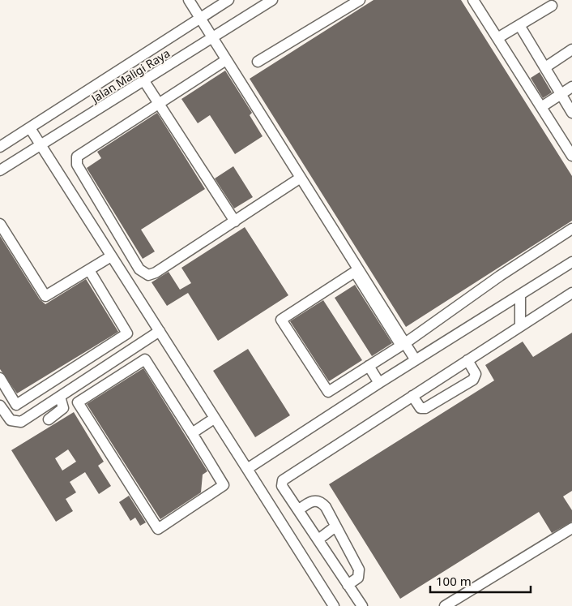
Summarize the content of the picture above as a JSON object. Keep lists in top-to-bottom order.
{
  "streets": {
    "street": ["Jalan Maligi Raya"]
  },
  "scale_bar": "100 m"
}
